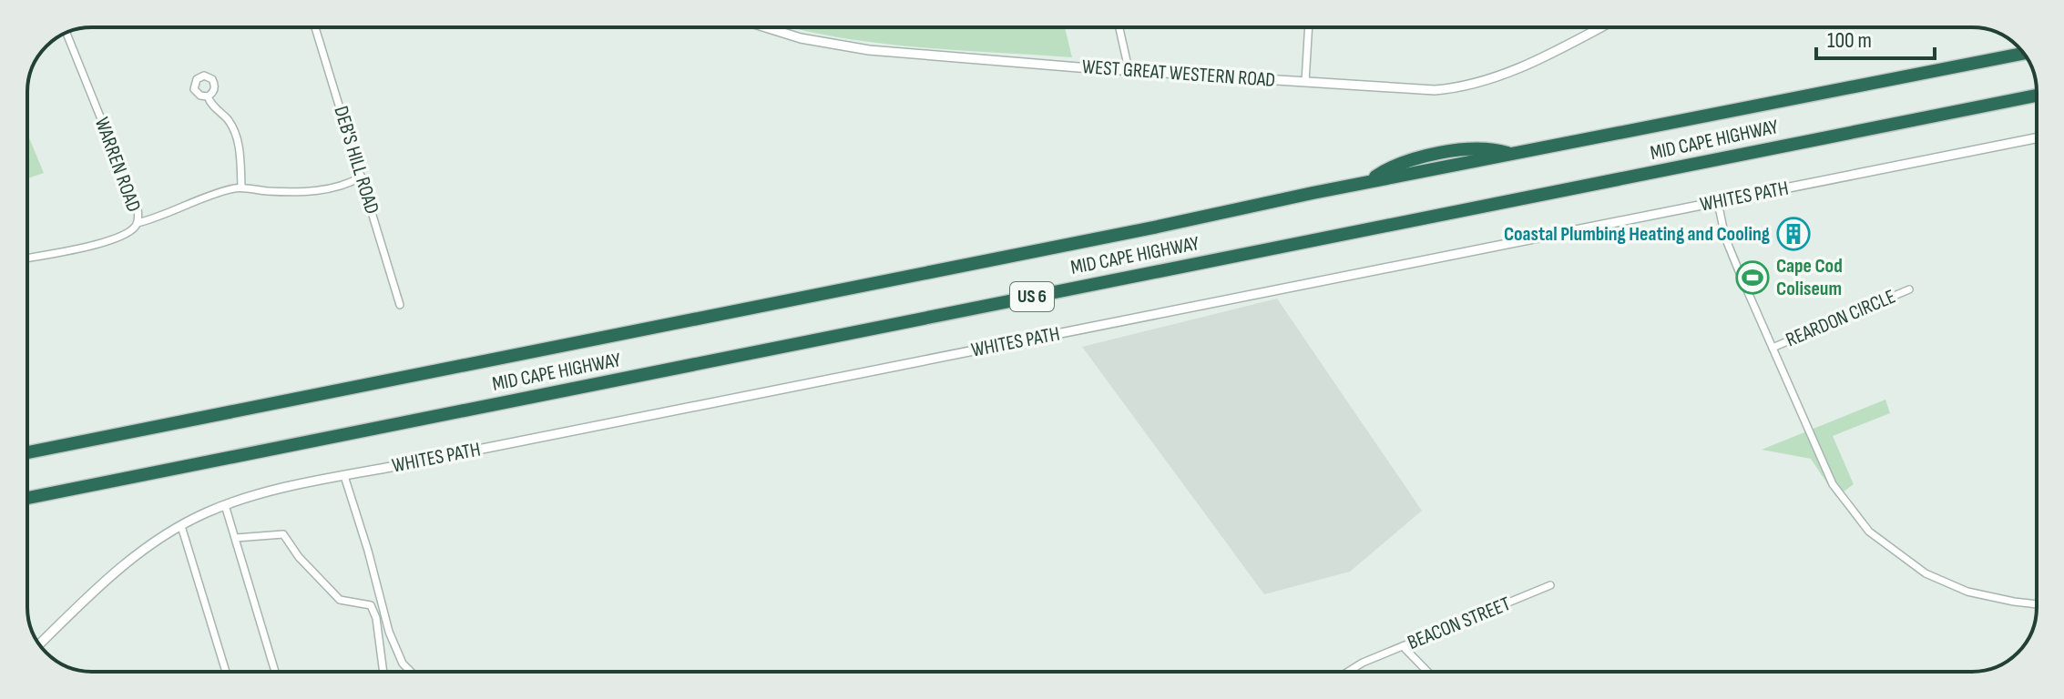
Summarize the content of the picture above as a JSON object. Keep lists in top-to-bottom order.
{
  "streets": {
    "highway": ["MID CAPE HIGHWAY", "US 6"],
    "street": [
      "WEST GREAT WESTERN ROAD",
      "DEB'S HILL ROAD",
      "WARREN ROAD",
      "WHITES PATH",
      "REARDON CIRCLE",
      "BEACON STREET"
    ]
  },
  "places": {
    "building": ["Coastal Plumbing Heating and Cooling"],
    "sports": ["Cape Cod Coliseum"]
  },
  "scale_bar": "100 m"
}
